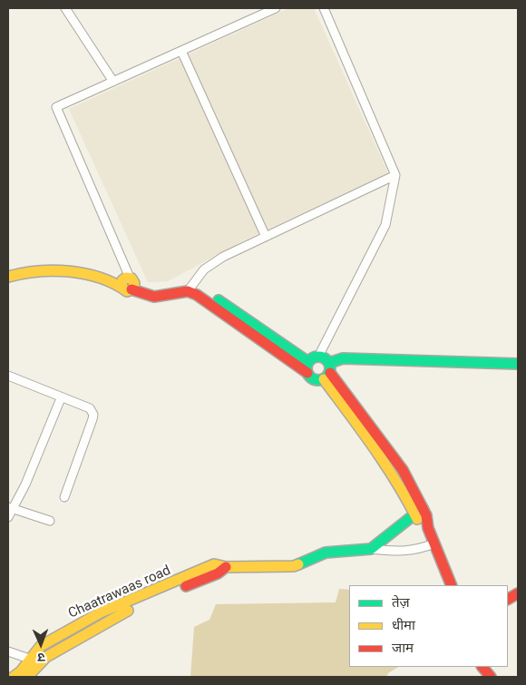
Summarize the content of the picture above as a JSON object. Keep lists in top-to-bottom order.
{
  "streets": {
    "street": ["Chaatrawaas road"]
  },
  "legend": ["तेज़", "धीमा", "जाम"],
  "north": "bottom"
}
